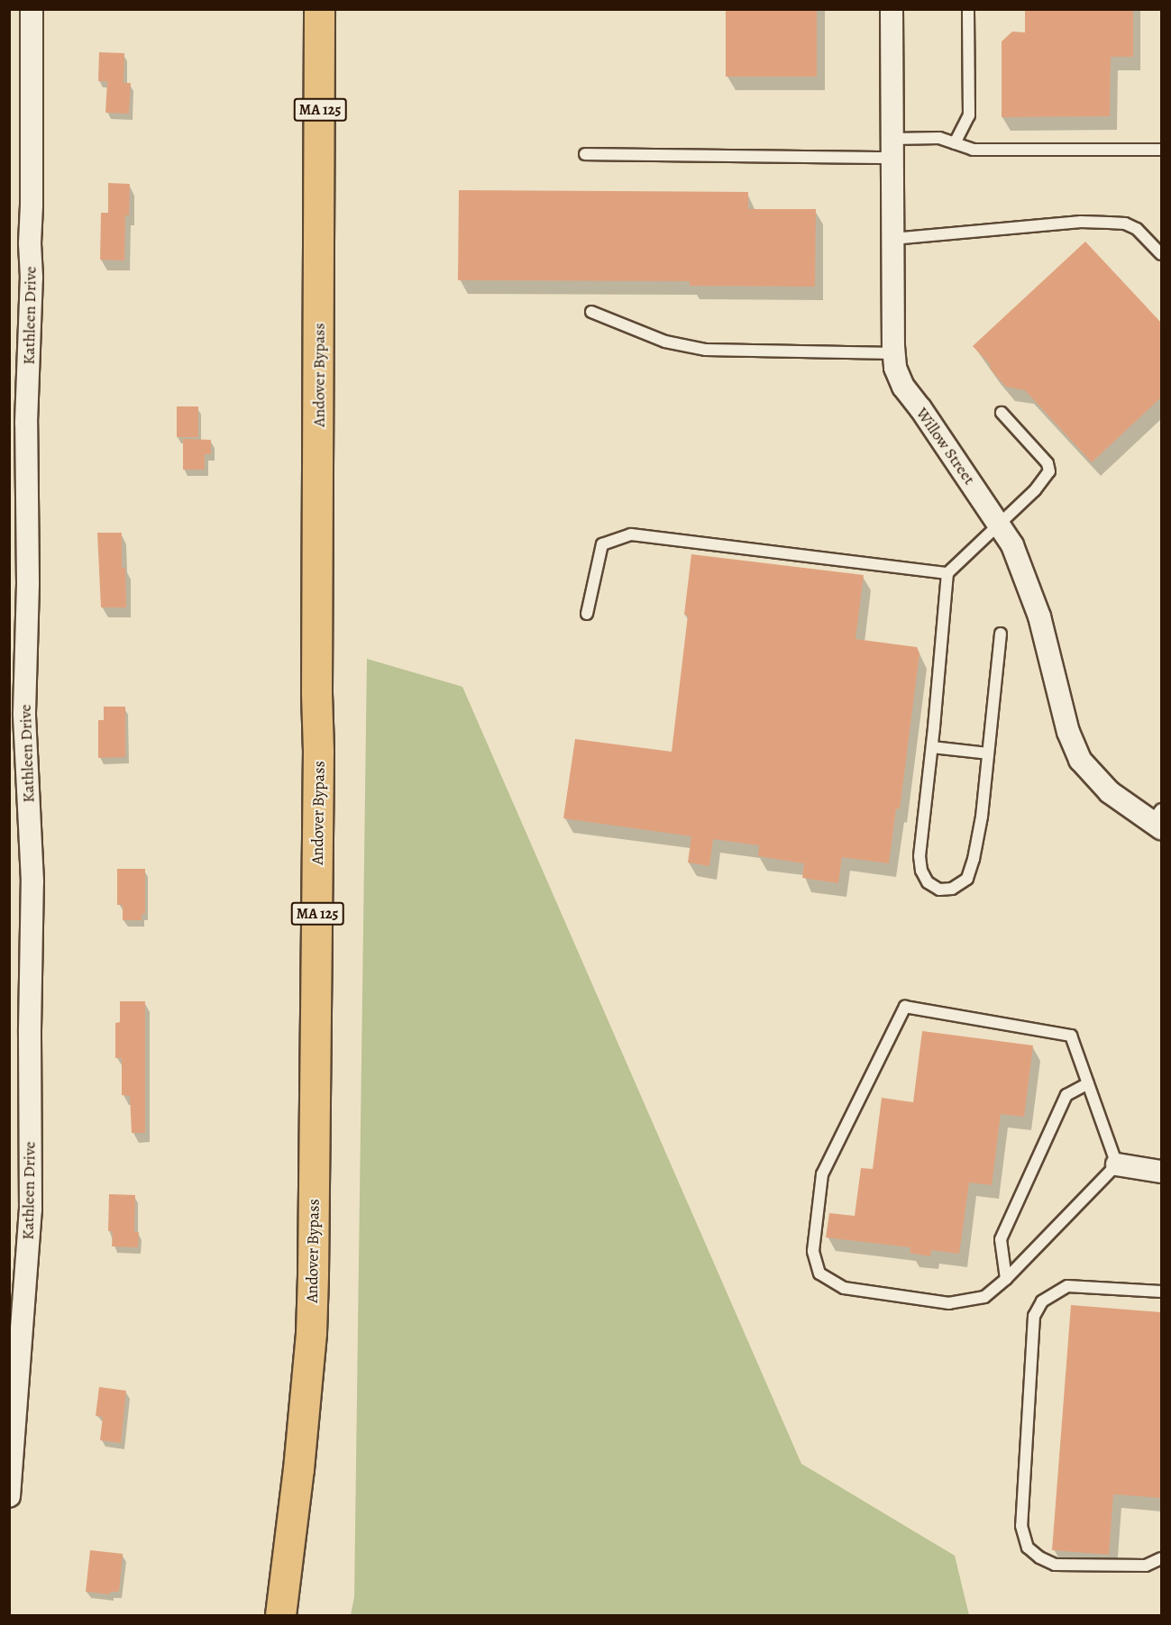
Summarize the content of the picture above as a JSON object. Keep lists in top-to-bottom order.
{
  "streets": {
    "main road": ["MA 125", "Andover Bypass"],
    "street": ["Kathleen Drive", "Willow Street"]
  }
}
